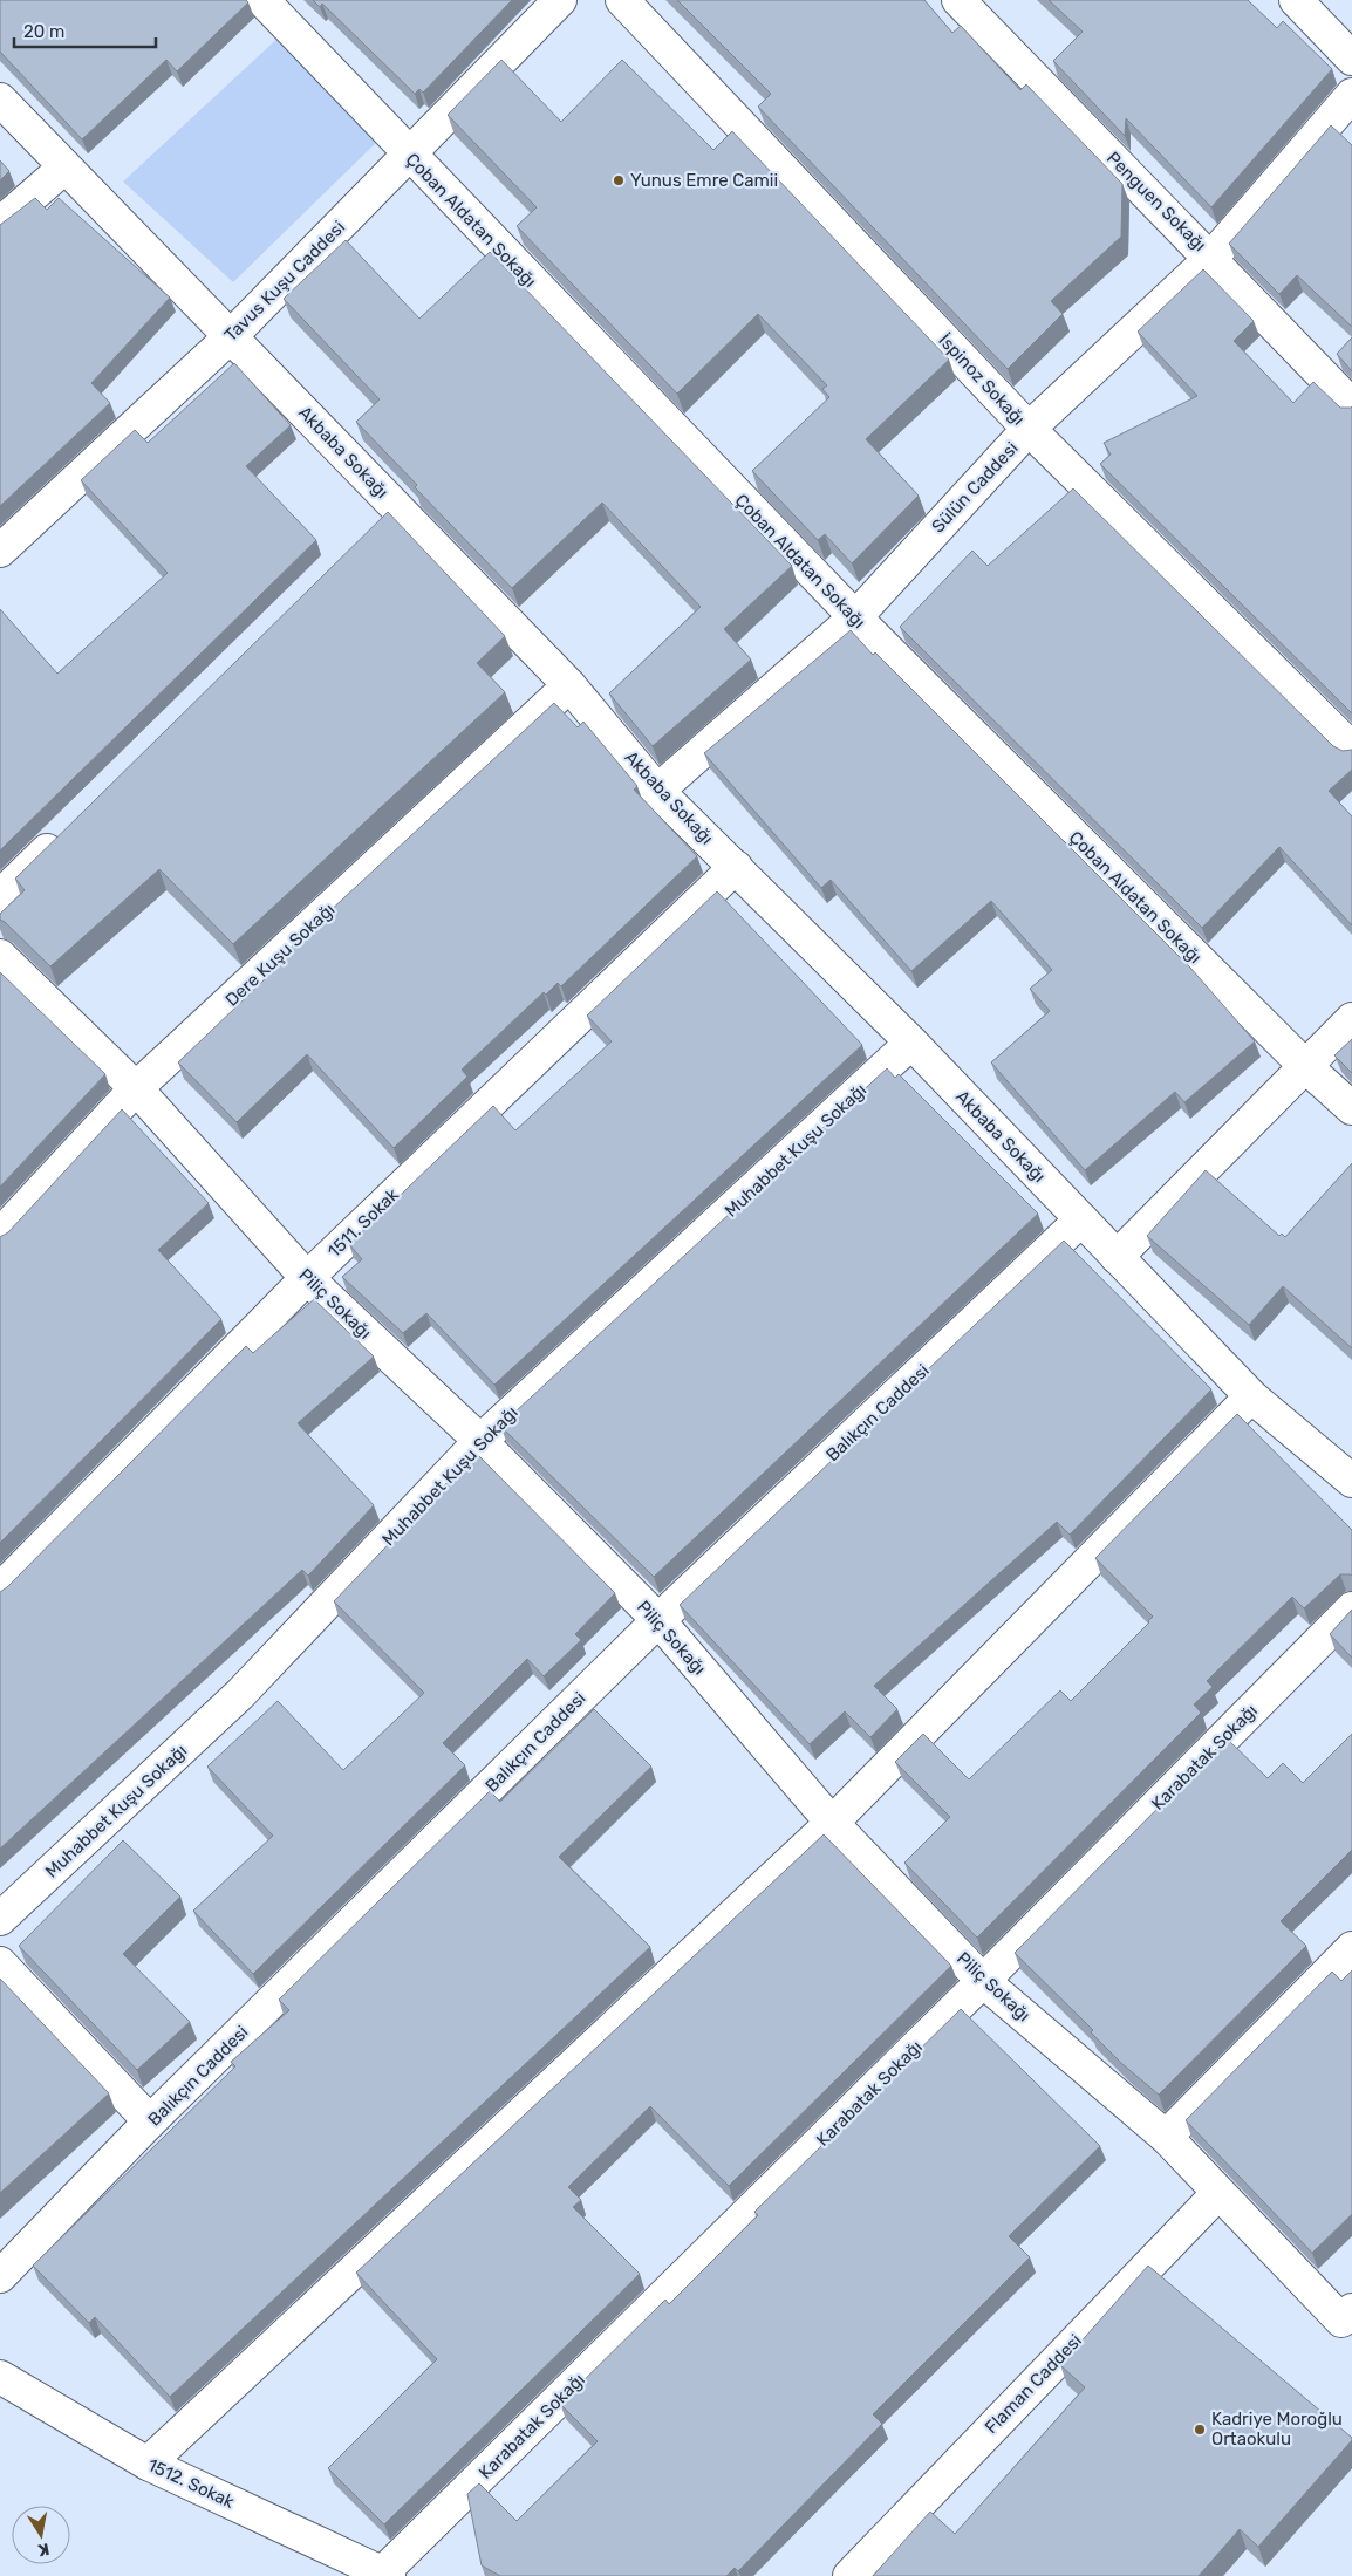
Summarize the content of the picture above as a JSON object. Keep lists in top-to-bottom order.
{
  "streets": {
    "street": [
      "Penguen Sokağı",
      "Çoban Aldatan Sokağı",
      "Tavus Kuşu Caddesi",
      "İspinoz Sokağı",
      "Akbaba Sokağı",
      "Sülün Caddesi",
      "Dere Kuşu Sokağı",
      "Muhabbet Kuşu Sokağı",
      "1511. Sokak",
      "Piliç Sokağı",
      "Balıkçın Caddesi",
      "Karabatak Sokağı",
      "Flaman Caddesi",
      "1512. Sokak"
    ]
  },
  "crossings": [
    ["Penguen Sokağı", "Sülün Caddesi"],
    ["Çoban Aldatan Sokağı", "Tavus Kuşu Caddesi"],
    ["Çoban Aldatan Sokağı", "Sülün Caddesi"],
    ["Tavus Kuşu Caddesi", "Akbaba Sokağı"],
    ["İspinoz Sokağı", "Sülün Caddesi"],
    ["Akbaba Sokağı", "Sülün Caddesi"],
    ["Akbaba Sokağı", "Dere Kuşu Sokağı"],
    ["Akbaba Sokağı", "Muhabbet Kuşu Sokağı"],
    ["Akbaba Sokağı", "1511. Sokak"],
    ["Akbaba Sokağı", "Balıkçın Caddesi"],
    ["Dere Kuşu Sokağı", "Piliç Sokağı"],
    ["Muhabbet Kuşu Sokağı", "Piliç Sokağı"],
    ["1511. Sokak", "Piliç Sokağı"],
    ["Piliç Sokağı", "Balıkçın Caddesi"],
    ["Piliç Sokağı", "Karabatak Sokağı"],
    ["Piliç Sokağı", "Flaman Caddesi"],
    ["Karabatak Sokağı", "1512. Sokak"]
  ],
  "places": ["Yunus Emre Camii", "Kadriye Moroğlu Ortaokulu"],
  "scale_bar": "20 m",
  "north": "bottom"
}
